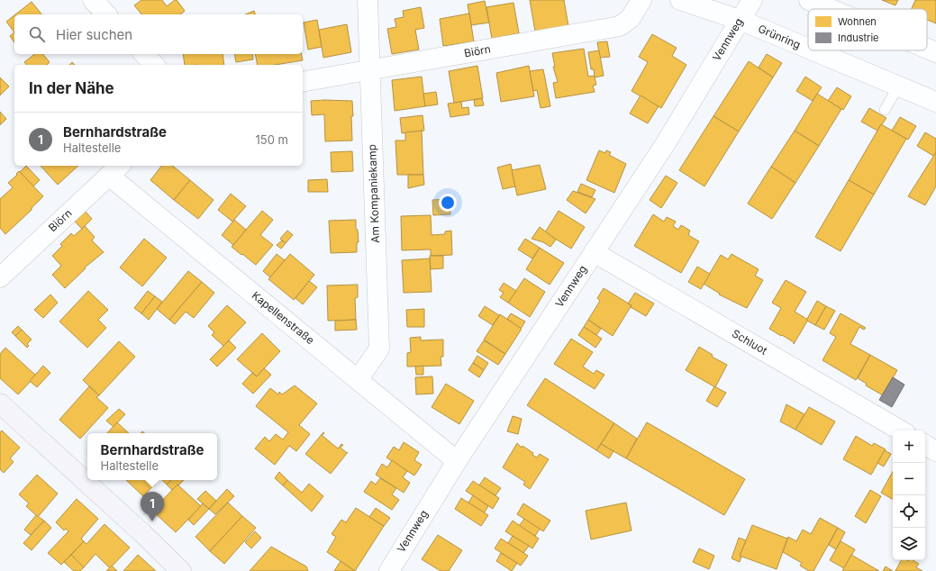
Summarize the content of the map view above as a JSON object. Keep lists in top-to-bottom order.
{
  "streets": {
    "street": [
      "Grünring",
      "Vennweg",
      "Biörn",
      "Am Kompaniekamp",
      "Kapellenstraße",
      "Schluot"
    ]
  },
  "crossings": [
    ["Grünring", "Vennweg"],
    ["Vennweg", "Kapellenstraße"],
    ["Vennweg", "Schluot"],
    ["Biörn", "Am Kompaniekamp"],
    ["Biörn", "Kapellenstraße"],
    ["Am Kompaniekamp", "Kapellenstraße"]
  ],
  "legend": ["Wohnen", "Industrie"],
  "page": {
    "search": "Hier suchen",
    "heading": "In der Nähe",
    "list": [
      {
        "mark": "1",
        "name": "Bernhardstraße",
        "note": "Haltestelle",
        "value": "150 m"
      }
    ],
    "map_buttons": ["+", "−"],
    "popup": ["Bernhardstraße", "Haltestelle"],
    "pins": "1"
  }
}
